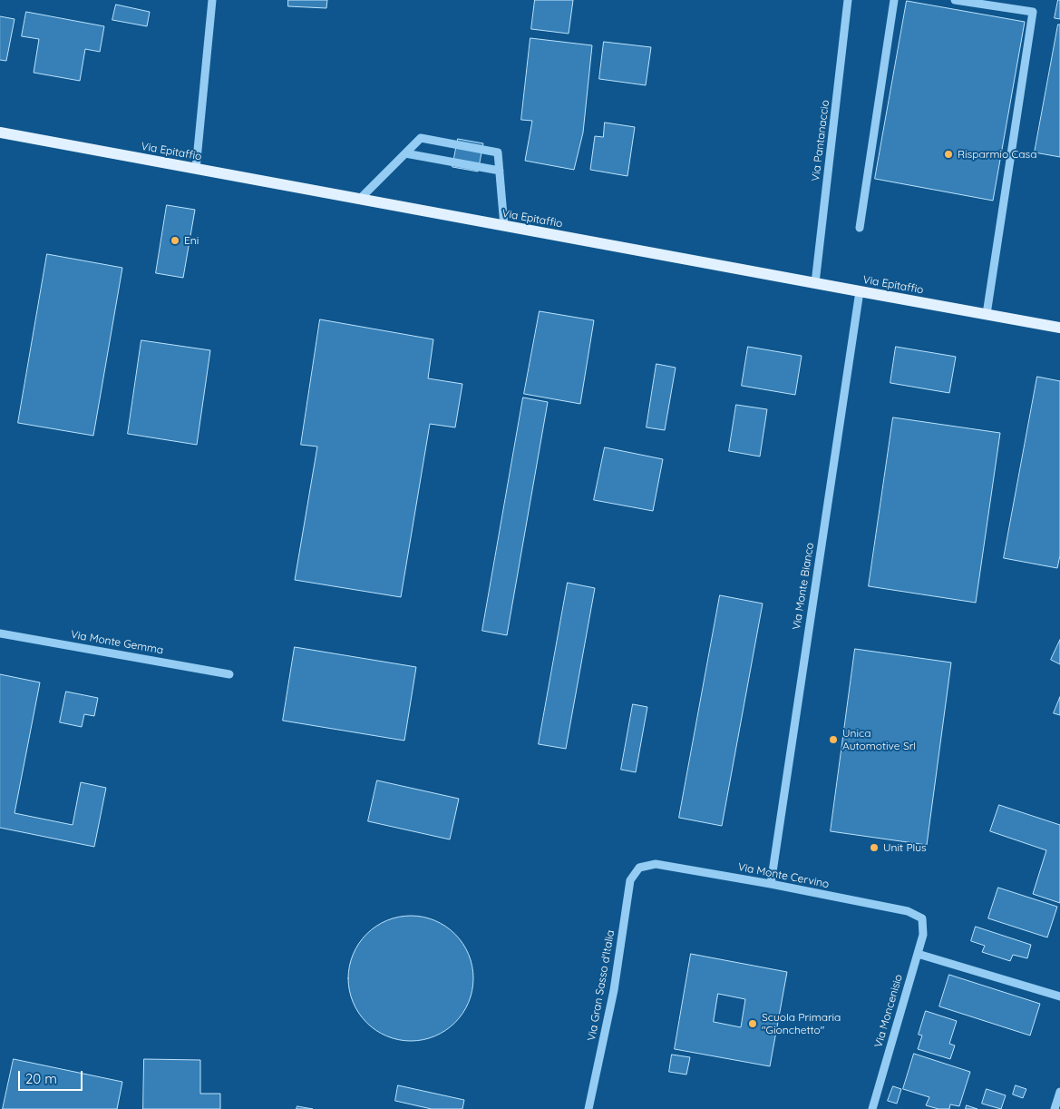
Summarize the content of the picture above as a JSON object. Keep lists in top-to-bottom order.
{
  "streets": {
    "main road": ["Via Epitaffio"],
    "street": [
      "Via Pantanaccio",
      "Via Monte Bianco",
      "Via Monte Gemma",
      "Via Monte Cervino",
      "Via Gran Sasso d'Italia",
      "Via Moncenisio"
    ]
  },
  "crossings": [
    ["Via Pantanaccio", "Via Epitaffio"],
    ["Via Epitaffio", "Via Monte Bianco"],
    ["Via Monte Bianco", "Via Monte Cervino"],
    ["Via Monte Cervino", "Via Gran Sasso d'Italia"],
    ["Via Monte Cervino", "Via Moncenisio"]
  ],
  "places": [
    "Risparmio Casa",
    "Eni",
    "Unica Automotive Srl",
    "Unit Plus",
    "Scuola Primaria \"Gionchetto\""
  ],
  "scale_bar": "20 m"
}
